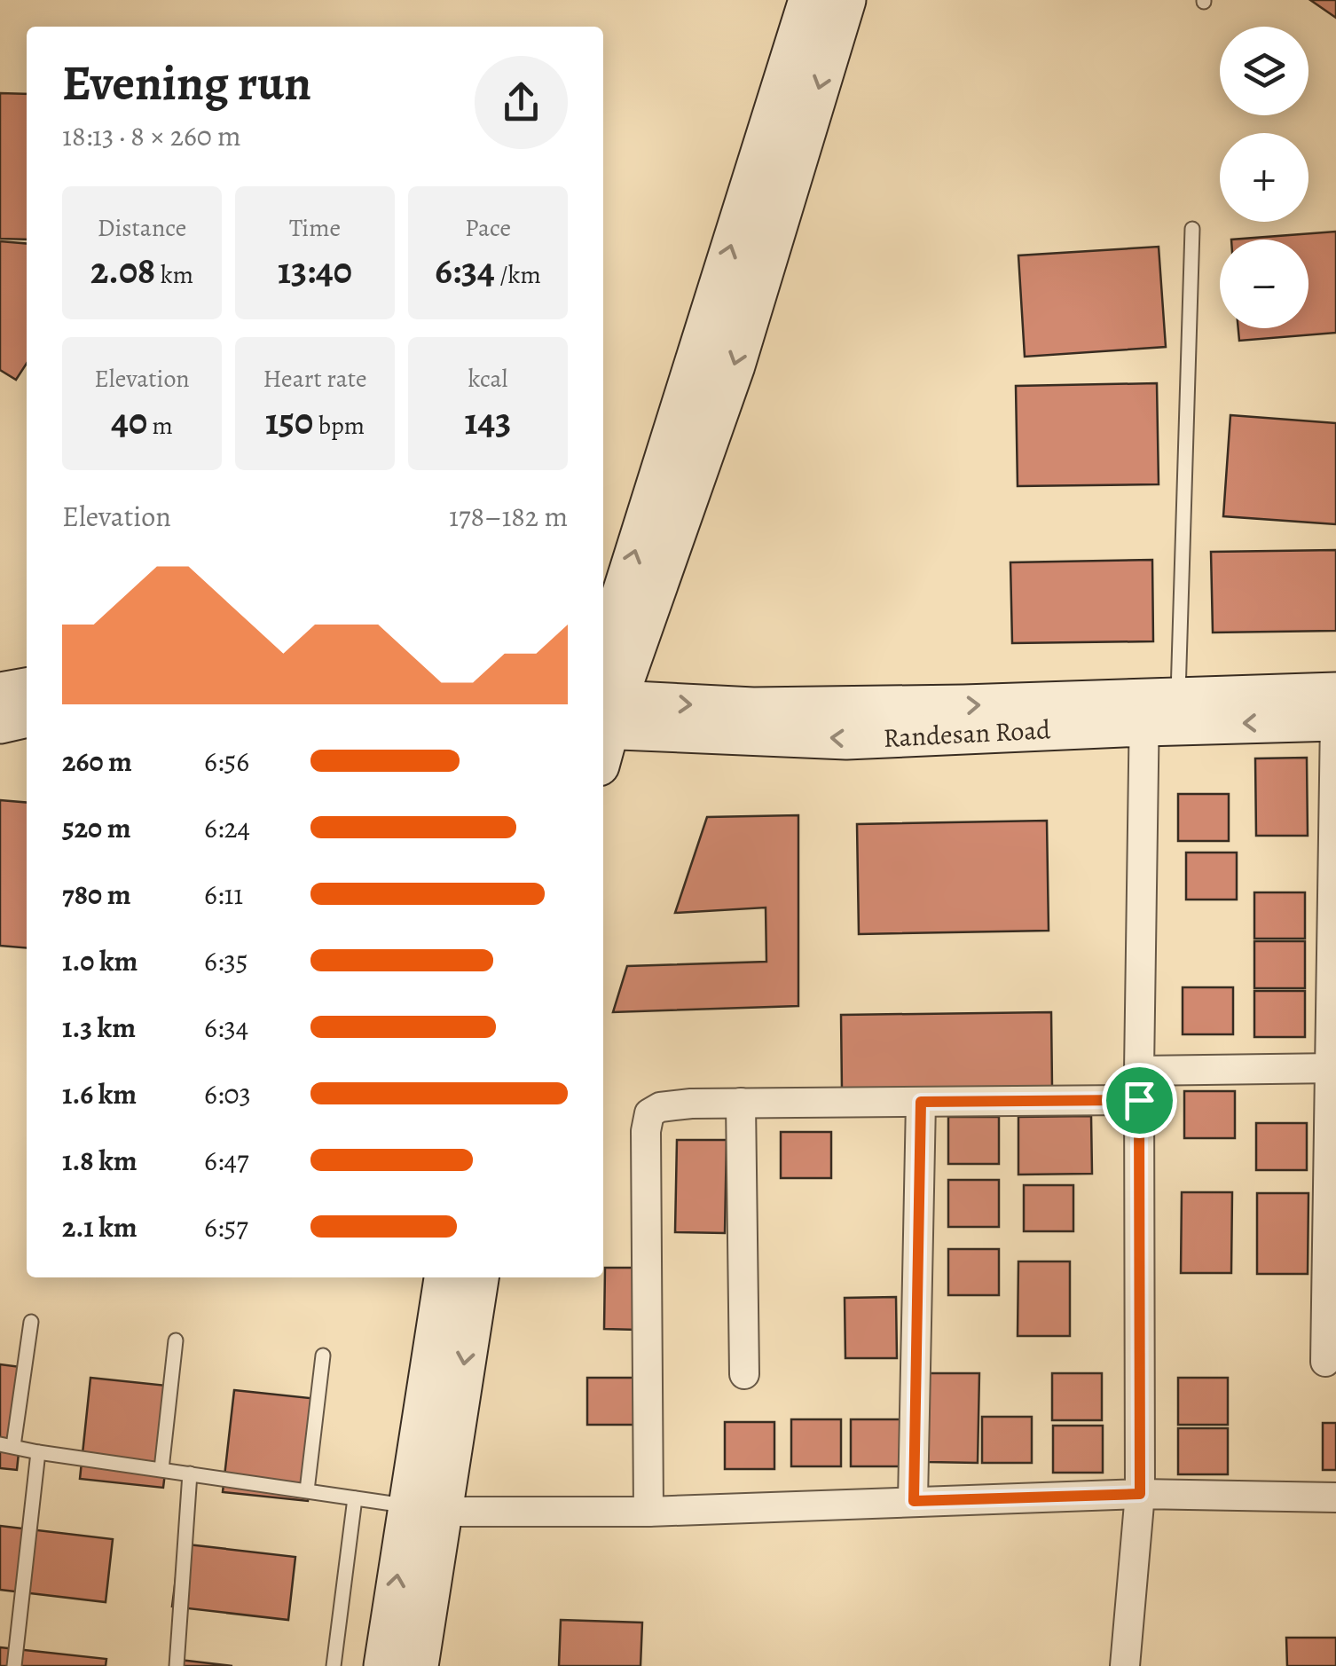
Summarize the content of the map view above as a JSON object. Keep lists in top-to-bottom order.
{
  "streets": {
    "street": ["Randesan Road"]
  },
  "page": {
    "map_buttons": ["+", "−"],
    "heading": ["Evening run", "18:13 · 8 × 260 m"],
    "stats": [
      ["Distance", "2.08 km"],
      ["Time", "13:40"],
      ["Pace", "6:34 /km"],
      ["Elevation", "40 m"],
      ["Heart rate", "150 bpm"],
      ["kcal", "143"]
    ],
    "chart": ["Elevation", "178–182 m"],
    "list": [
      {
        "name": "260 m",
        "note": "6:56"
      },
      {
        "name": "520 m",
        "note": "6:24"
      },
      {
        "name": "780 m",
        "note": "6:11"
      },
      {
        "name": "1.0 km",
        "note": "6:35"
      },
      {
        "name": "1.3 km",
        "note": "6:34"
      },
      {
        "name": "1.6 km",
        "note": "6:03"
      },
      {
        "name": "1.8 km",
        "note": "6:47"
      },
      {
        "name": "2.1 km",
        "note": "6:57"
      }
    ]
  }
}
